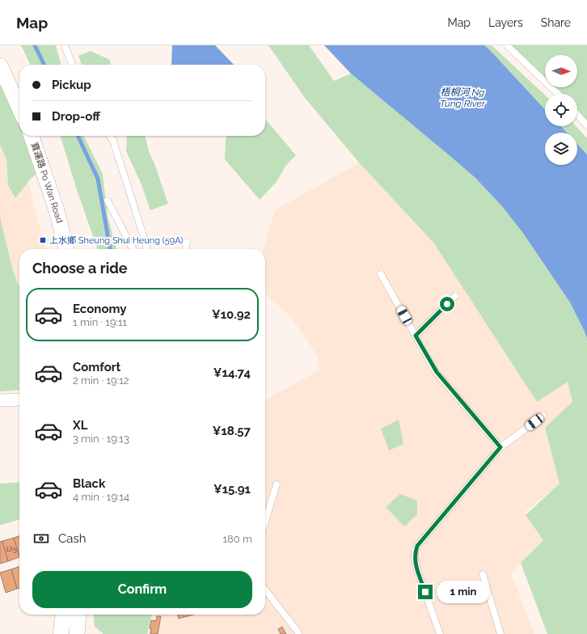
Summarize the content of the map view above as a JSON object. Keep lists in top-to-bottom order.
{
  "streets": {
    "street": ["寶運路 Po Wan Road"]
  },
  "water": ["梧桐河 Ng Tung River"],
  "places": {
    "transit": ["上水鄉 Sheung Shui Heung (59A)"]
  },
  "house_numbers": ["125"],
  "north": "right",
  "page": {
    "header": "Map",
    "nav": ["Map", "Layers", "Share"],
    "banner": ["Pickup", "Drop-off"],
    "heading": "Choose a ride",
    "list": [
      {
        "name": "Economy",
        "note": "1 min · 19:11",
        "value": "¥10.92"
      },
      {
        "name": "Comfort",
        "note": "2 min · 19:12",
        "value": "¥14.74"
      },
      {
        "name": "XL",
        "note": "3 min · 19:13",
        "value": "¥18.57"
      },
      {
        "name": "Black",
        "note": "4 min · 19:14",
        "value": "¥15.91"
      }
    ],
    "pay": ["Cash", "180 m"],
    "buttons": "Confirm",
    "bubble": "1 min"
  }
}
